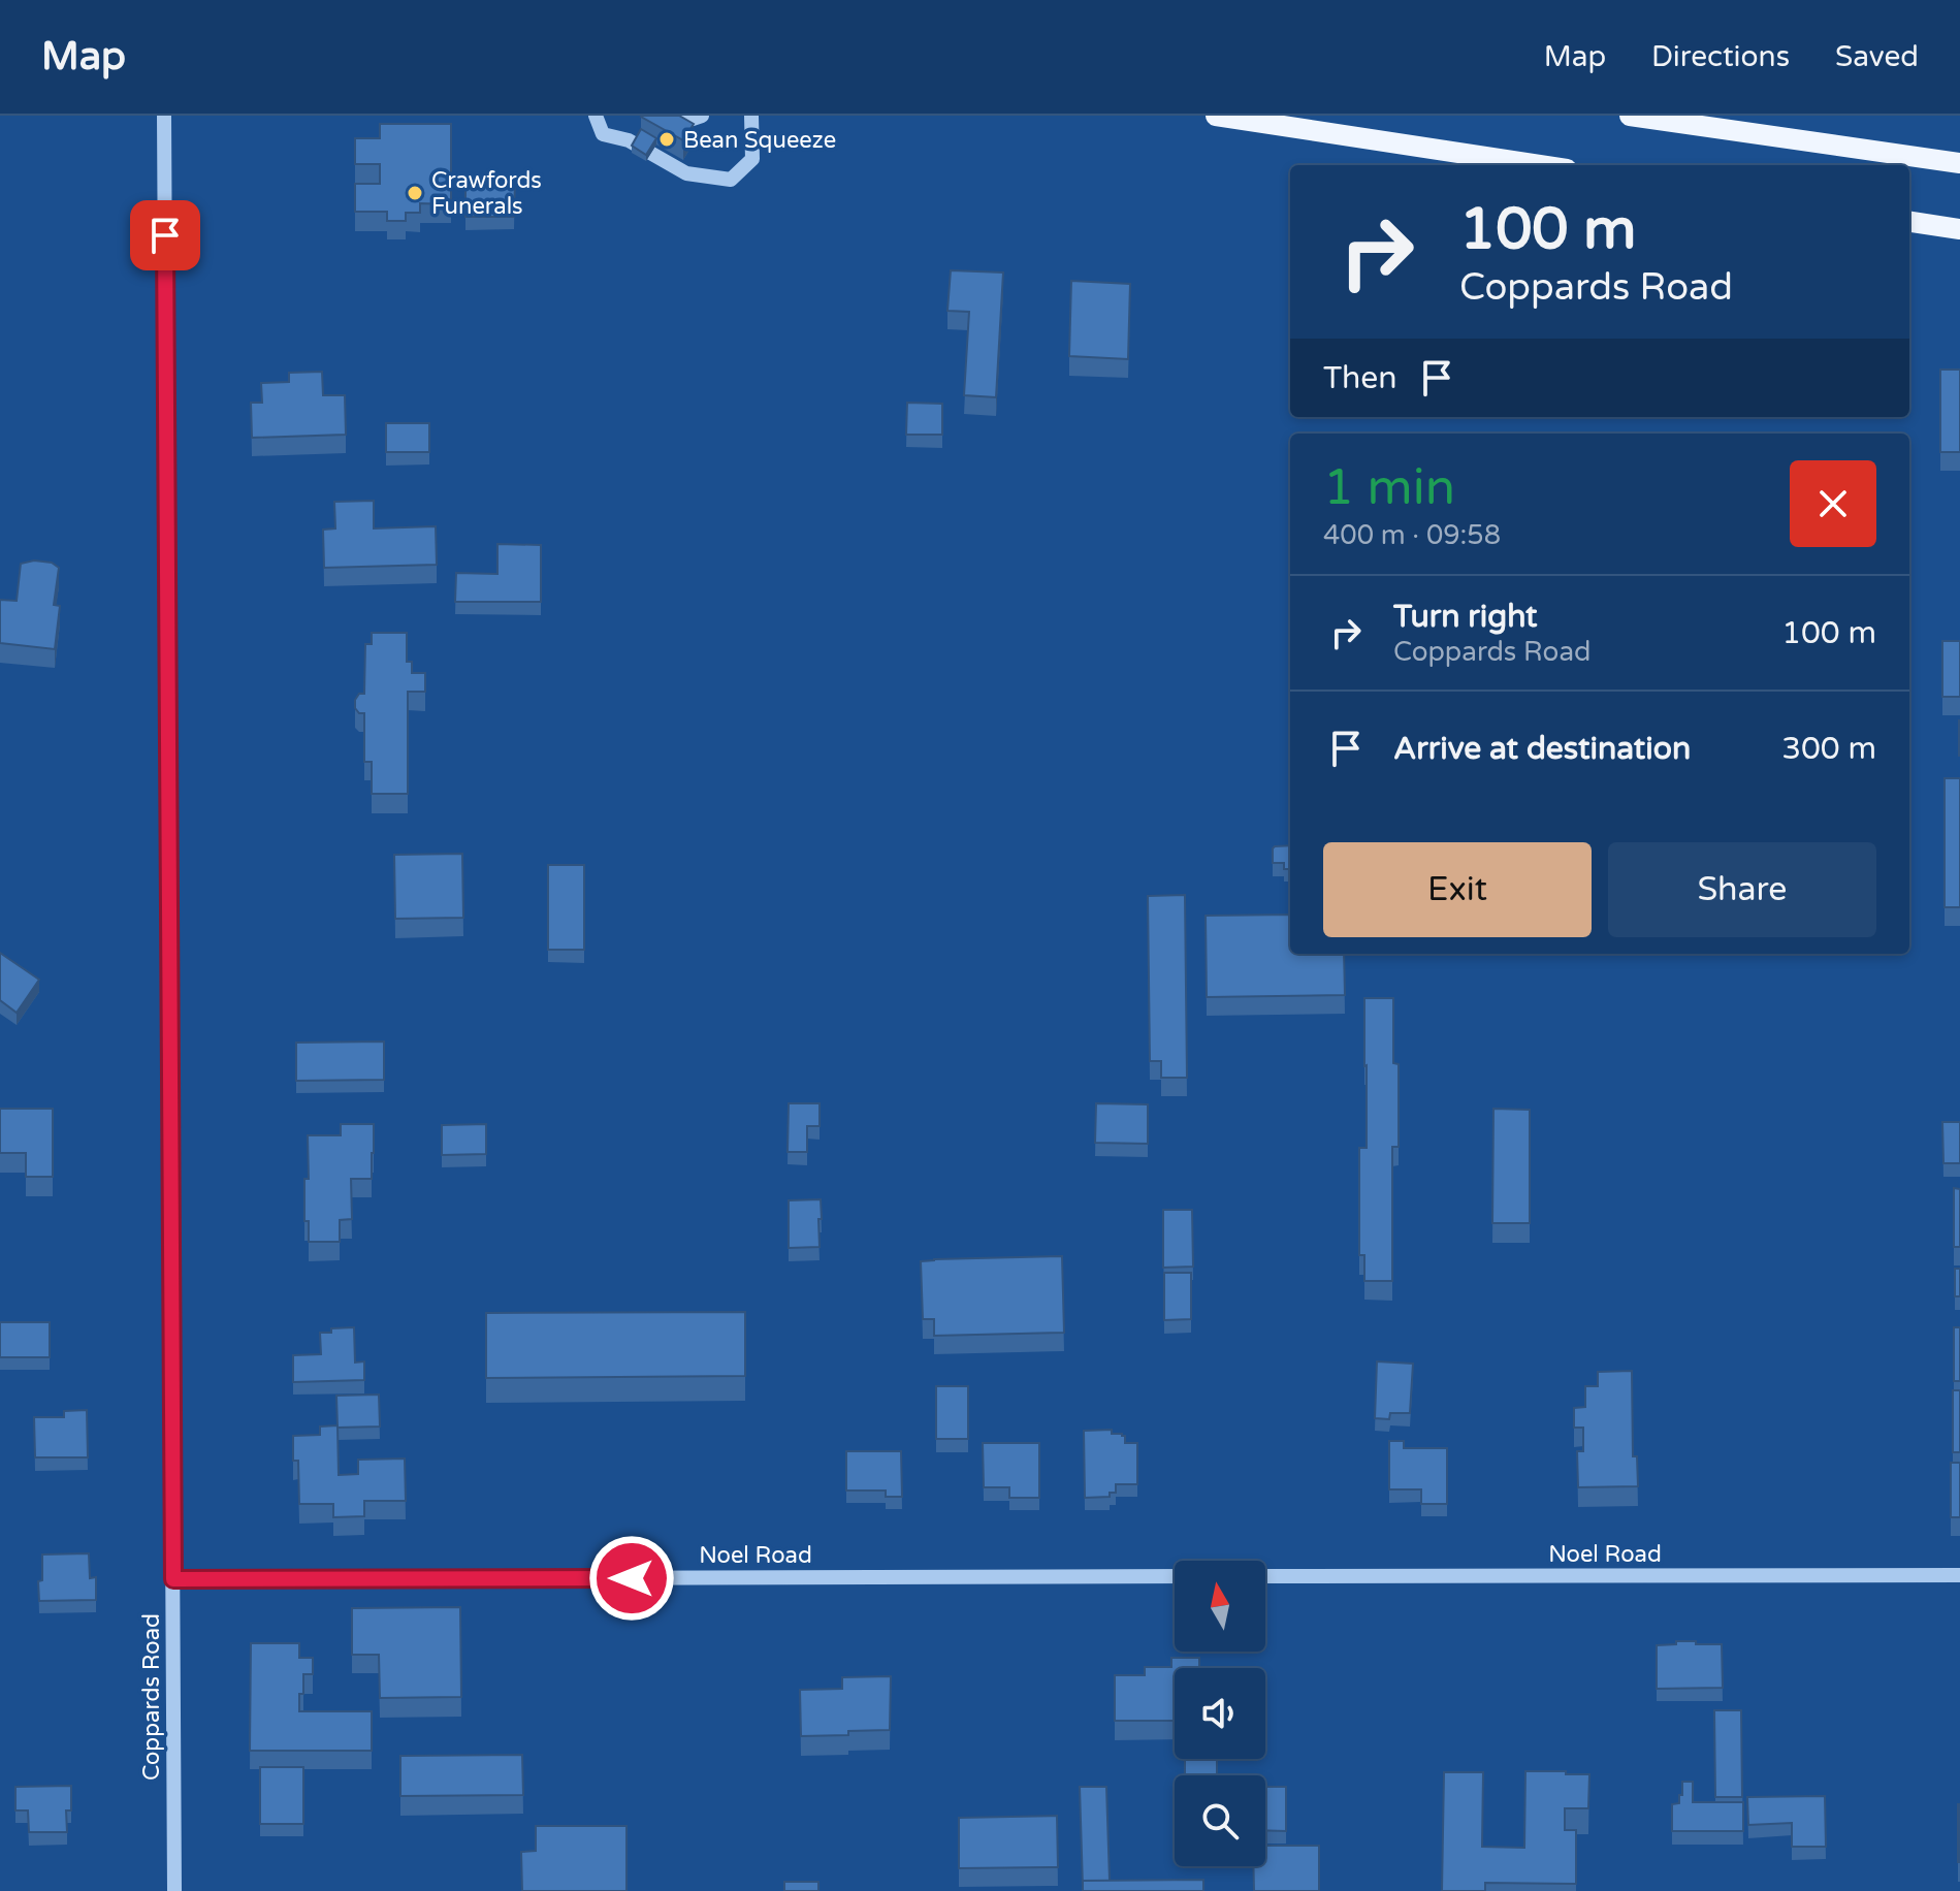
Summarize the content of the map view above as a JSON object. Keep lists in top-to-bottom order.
{
  "streets": {
    "street": ["Noel Road", "Coppards Road"]
  },
  "crossings": [
    ["Noel Road", "Coppards Road"]
  ],
  "places": ["Bean Squeeze", "Crawfords Funerals"],
  "north": "top",
  "page": {
    "header": "Map",
    "nav": ["Map", "Directions", "Saved"],
    "turn": ["100 m", "Coppards Road"],
    "then": "Then",
    "heading": ["1 min", "400 m · 09:58"],
    "list": [
      {
        "name": "Turn right",
        "note": "Coppards Road",
        "value": "100 m"
      },
      {
        "name": "Arrive at destination",
        "value": "300 m"
      }
    ],
    "buttons": ["Exit", "Share"]
  }
}
